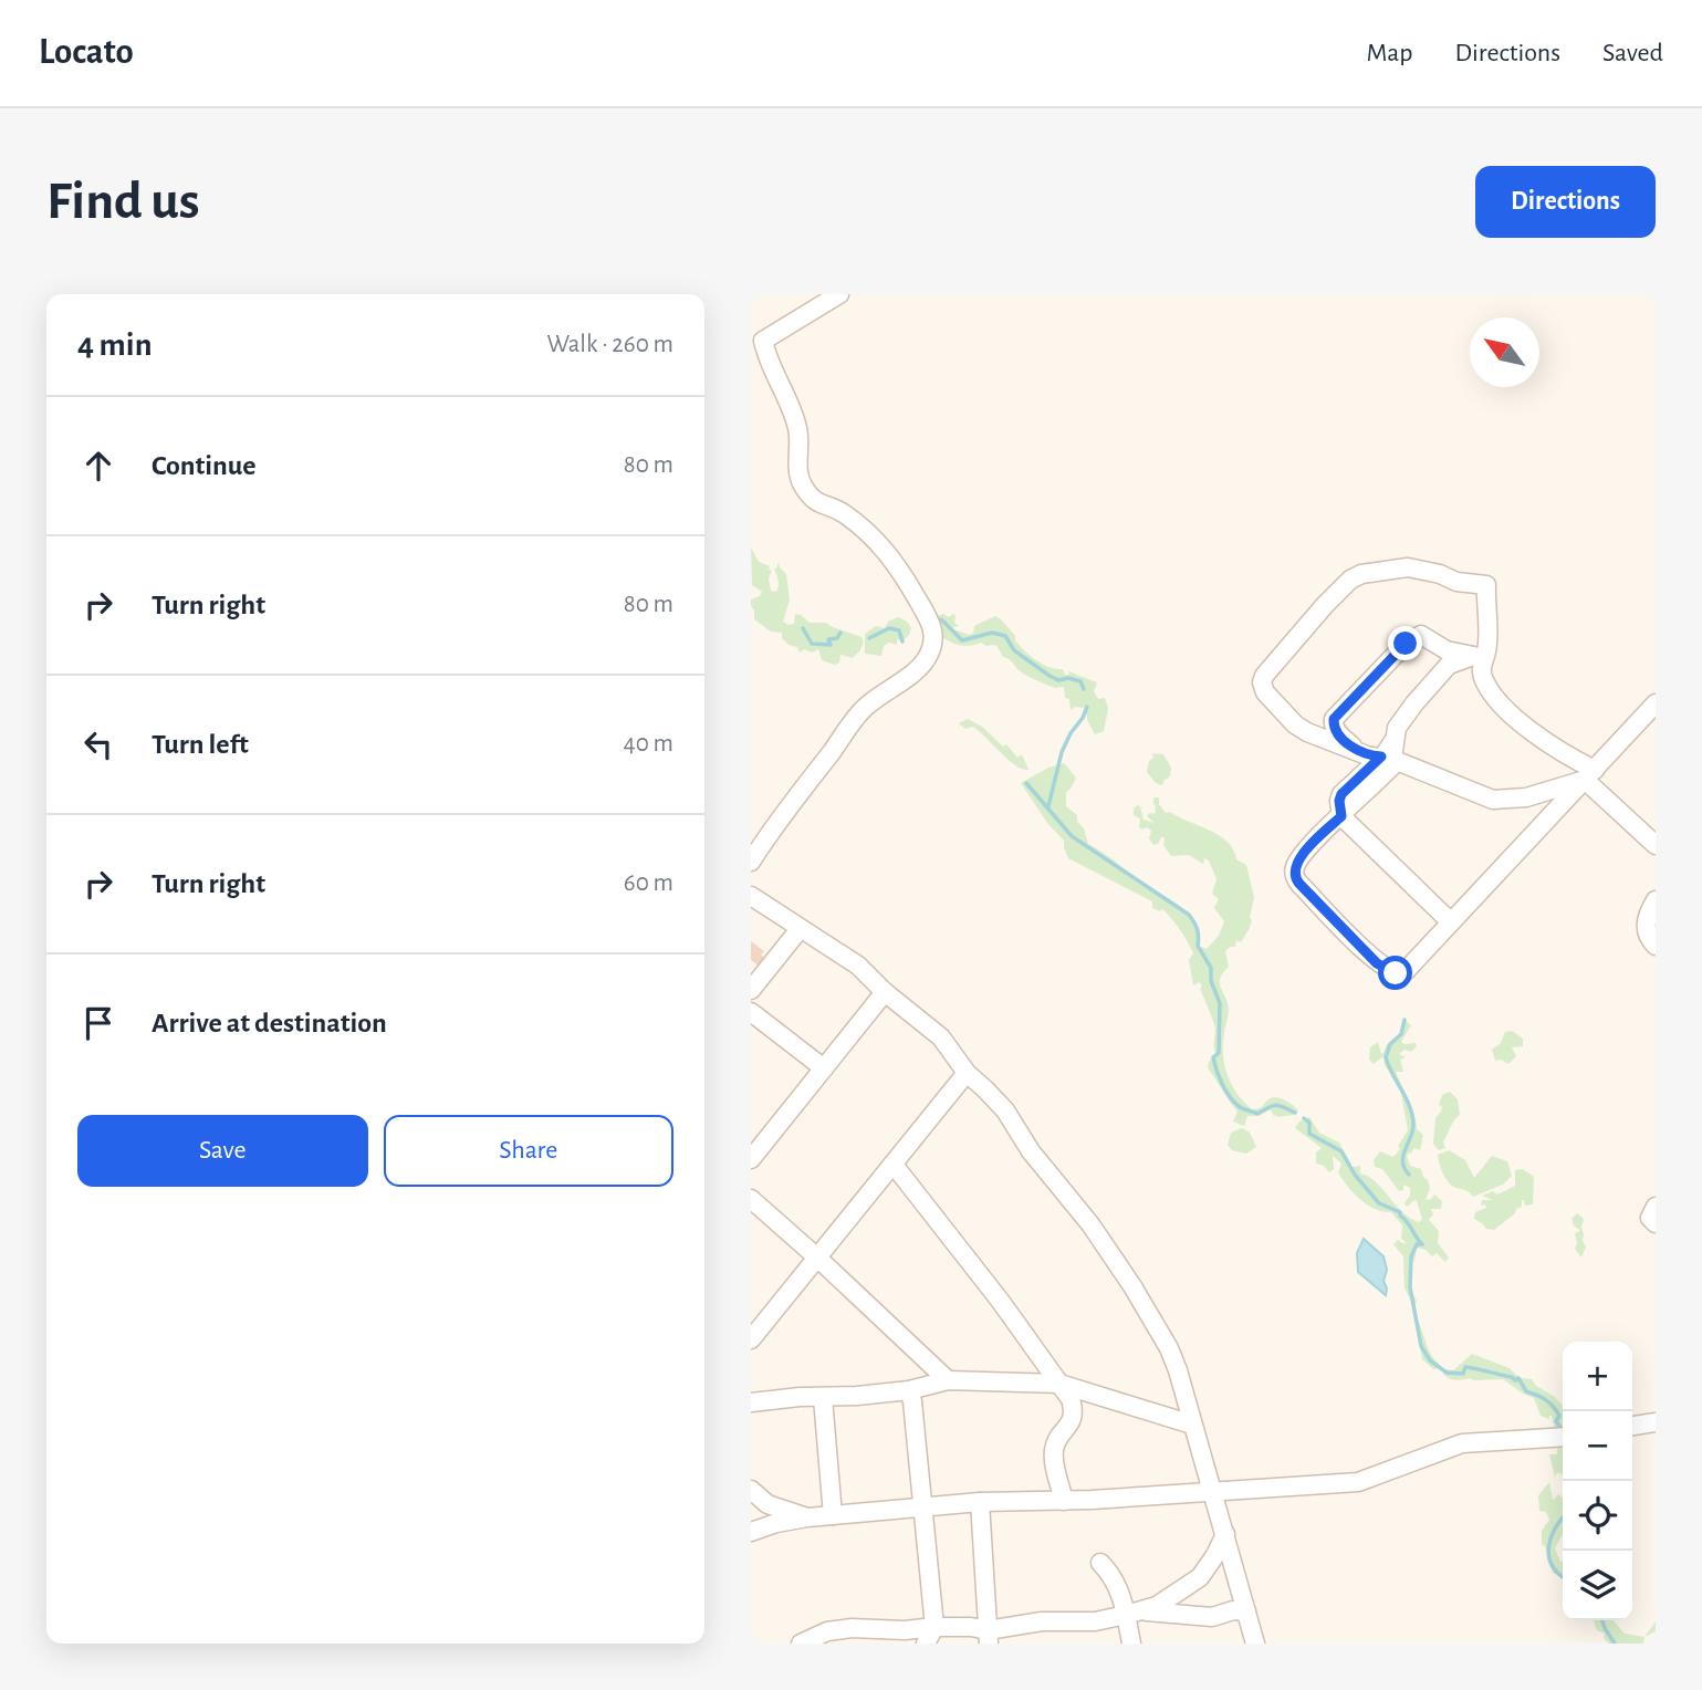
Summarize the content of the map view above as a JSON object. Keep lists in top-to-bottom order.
{
  "north": "top left",
  "page": {
    "header": "Locato",
    "nav": ["Map", "Directions", "Saved"],
    "buttons": [
      "Directions",
      ["Save", "Share"]
    ],
    "title": "Find us",
    "heading": ["4 min", "Walk · 260 m"],
    "list": [
      ["Continue", "80 m"],
      ["Turn right", "80 m"],
      ["Turn left", "40 m"],
      ["Turn right", "60 m"],
      "Arrive at destination"
    ],
    "map_buttons": ["+", "−"]
  }
}
